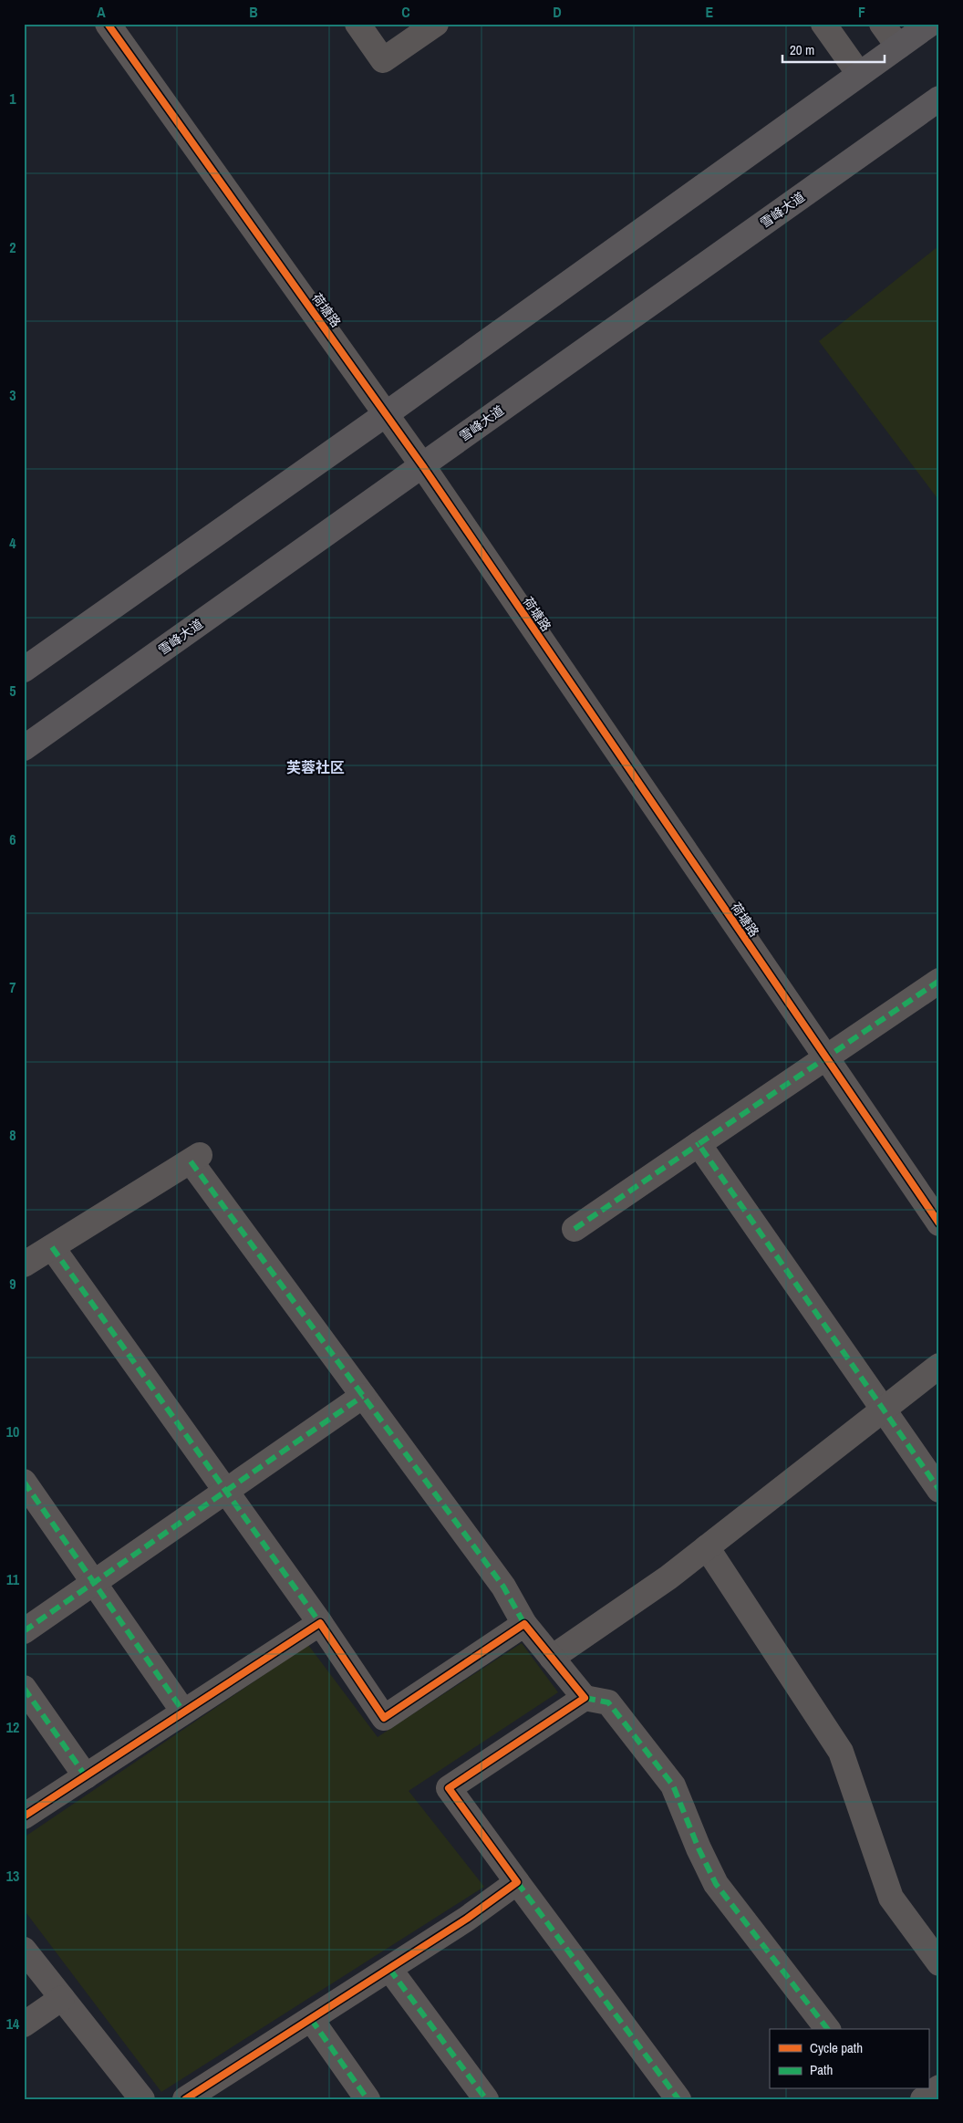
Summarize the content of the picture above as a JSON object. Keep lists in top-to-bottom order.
{
  "streets": {
    "main road": ["雪峰大道"],
    "street": ["荷塘路"]
  },
  "crossings": [
    ["雪峰大道", "荷塘路"]
  ],
  "districts": ["芙蓉社区"],
  "legend": ["Cycle path", "Path"],
  "scale_bar": "20 m",
  "grid": {
    "columns": [
      "A",
      "B",
      "C",
      "D",
      "E",
      "F"
    ],
    "rows": [
      "1",
      "2",
      "3",
      "4",
      "5",
      "6",
      "7",
      "8",
      "9",
      "10",
      "11",
      "12",
      "13",
      "14"
    ]
  }
}
